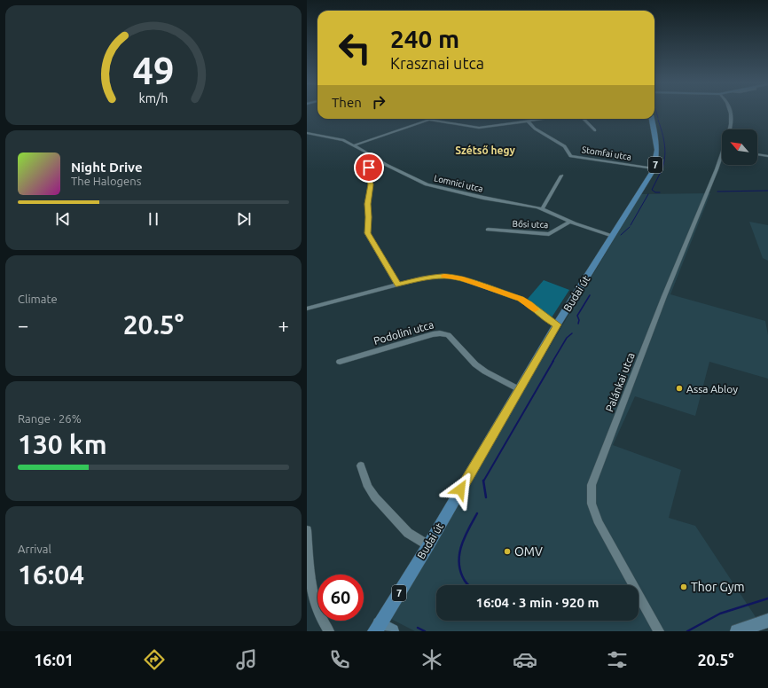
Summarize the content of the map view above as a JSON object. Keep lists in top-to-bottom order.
{
  "streets": {
    "main road": ["7", "Budai út"],
    "street": [
      "Stomfai utca",
      "Lomnici utca",
      "Bősi utca",
      "Podolini utca",
      "Palánkai utca"
    ]
  },
  "crossings": [
    ["Stomfai utca", "Budai út"],
    ["Lomnici utca", "Bősi utca"],
    ["Lomnici utca", "Budai út"],
    ["Budai út", "Podolini utca"]
  ],
  "districts": ["Szétső hegy"],
  "places": ["Assa Abloy", "OMV", "Thor Gym"],
  "north": "top left",
  "page": {
    "turn": ["240 m", "Krasznai utca"],
    "then": "Then",
    "song": ["Night Drive", "The Halogens"],
    "tile": [
      "Climate",
      ["Range · 26%", "130 km"],
      ["Arrival", "16:04"]
    ],
    "heat": ["−", "20.5°", "+"],
    "limit": "60",
    "trip": "16:04 · 3 min · 920 m",
    "tabs": ["16:01", "20.5°"],
    "gauge": ["49", "km/h"]
  }
}
